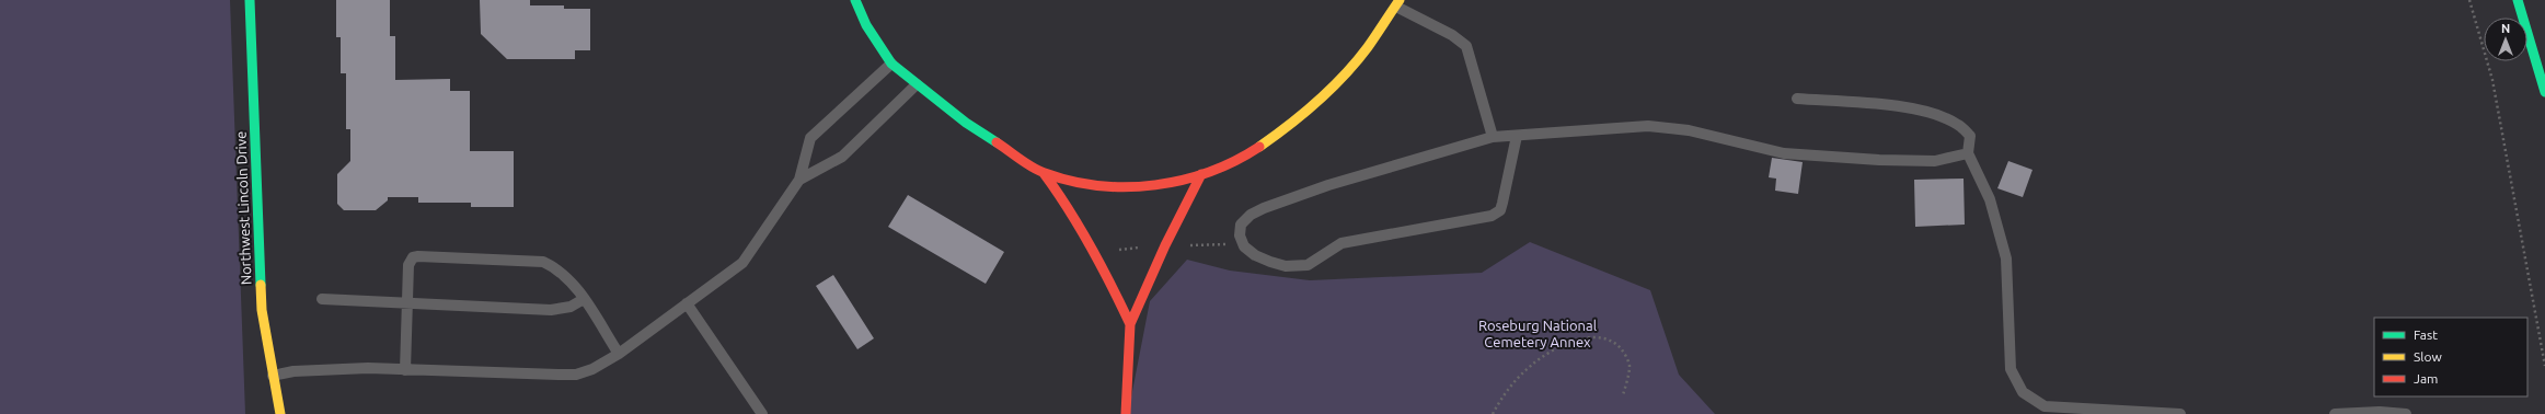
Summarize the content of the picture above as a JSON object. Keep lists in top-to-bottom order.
{
  "streets": {
    "main road": ["Northwest Lincoln Drive"]
  },
  "parks": ["Roseburg National Cemetery Annex"],
  "legend": ["Fast", "Slow", "Jam"],
  "north": "top"
}
